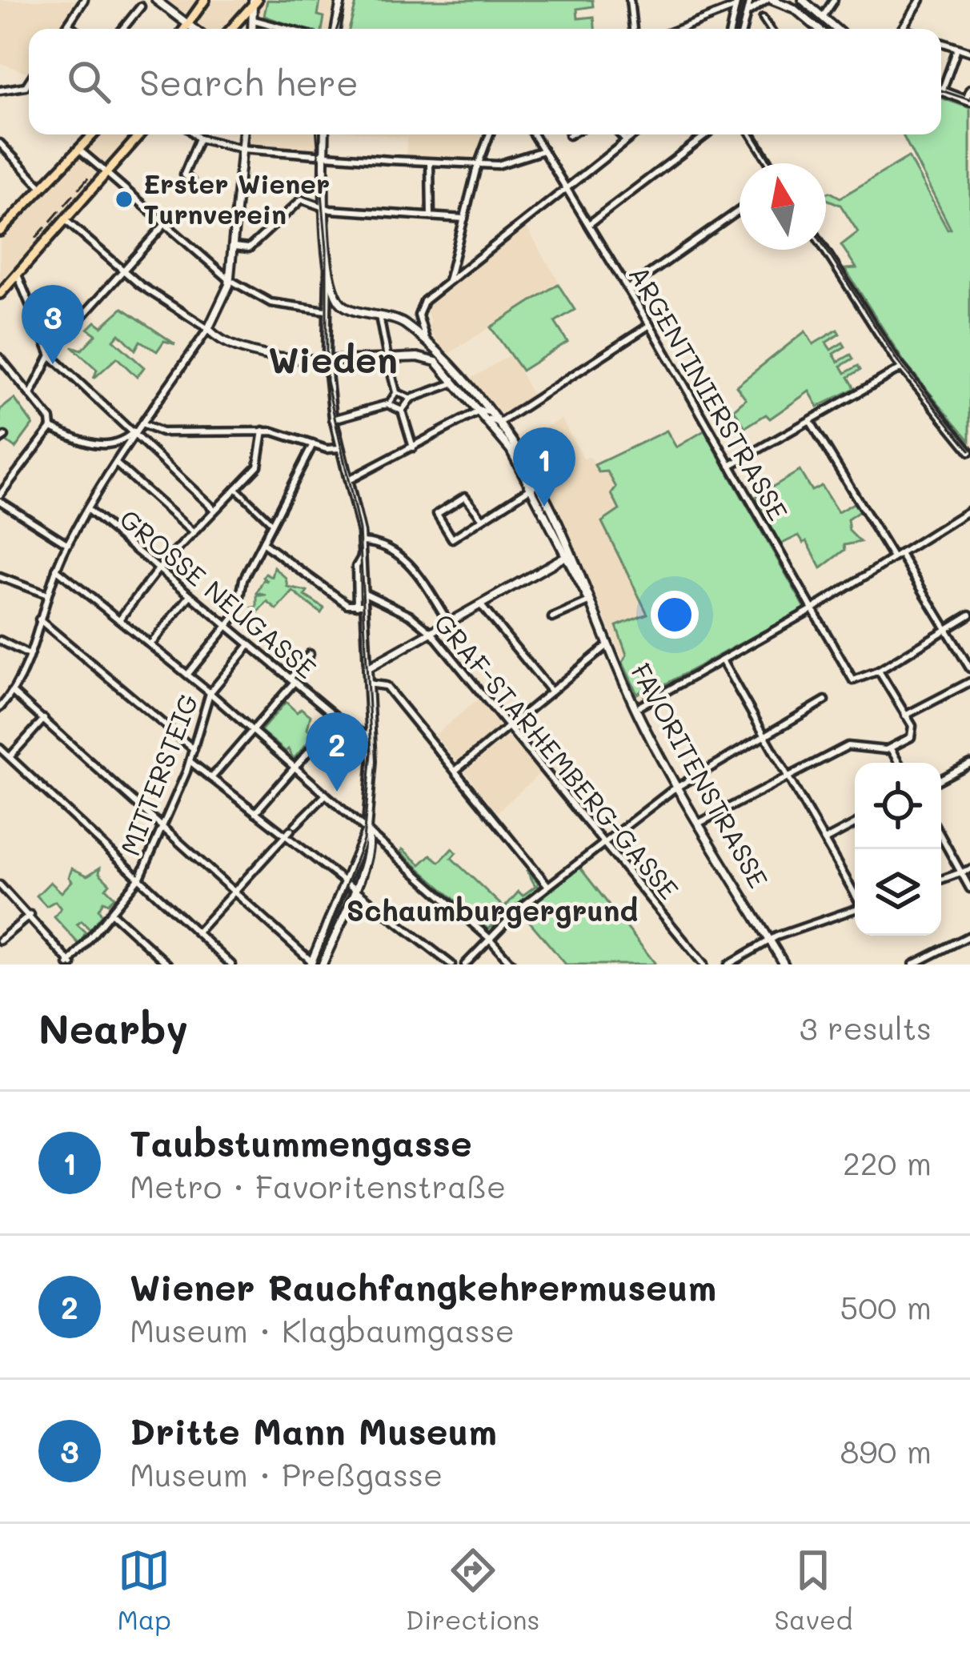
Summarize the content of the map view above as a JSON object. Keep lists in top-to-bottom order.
{
  "streets": {
    "main road": ["FAVORITENSTRASSE"],
    "street": [
      "ARGENTINIERSTRASSE",
      "GROSSE NEUGASSE",
      "GRAF-STARHEMBERG-GASSE",
      "MITTERSTEIG"
    ]
  },
  "crossings": [
    ["GROSSE NEUGASSE", "MITTERSTEIG"]
  ],
  "districts": ["Wieden", "Schaumburgergrund"],
  "places": ["Erster Wiener Turnverein"],
  "north": "top",
  "page": {
    "search": "Search here",
    "pins": ["3", "1", "2"],
    "heading": ["Nearby", "3 results"],
    "list": [
      {
        "mark": "1",
        "name": "Taubstummengasse",
        "note": "Metro · Favoritenstraße",
        "value": "220 m"
      },
      {
        "mark": "2",
        "name": "Wiener Rauchfangkehrermuseum",
        "note": "Museum · Klagbaumgasse",
        "value": "500 m"
      },
      {
        "mark": "3",
        "name": "Dritte Mann Museum",
        "note": "Museum · Preßgasse",
        "value": "890 m"
      }
    ],
    "nav": ["Map", "Directions", "Saved"]
  }
}
